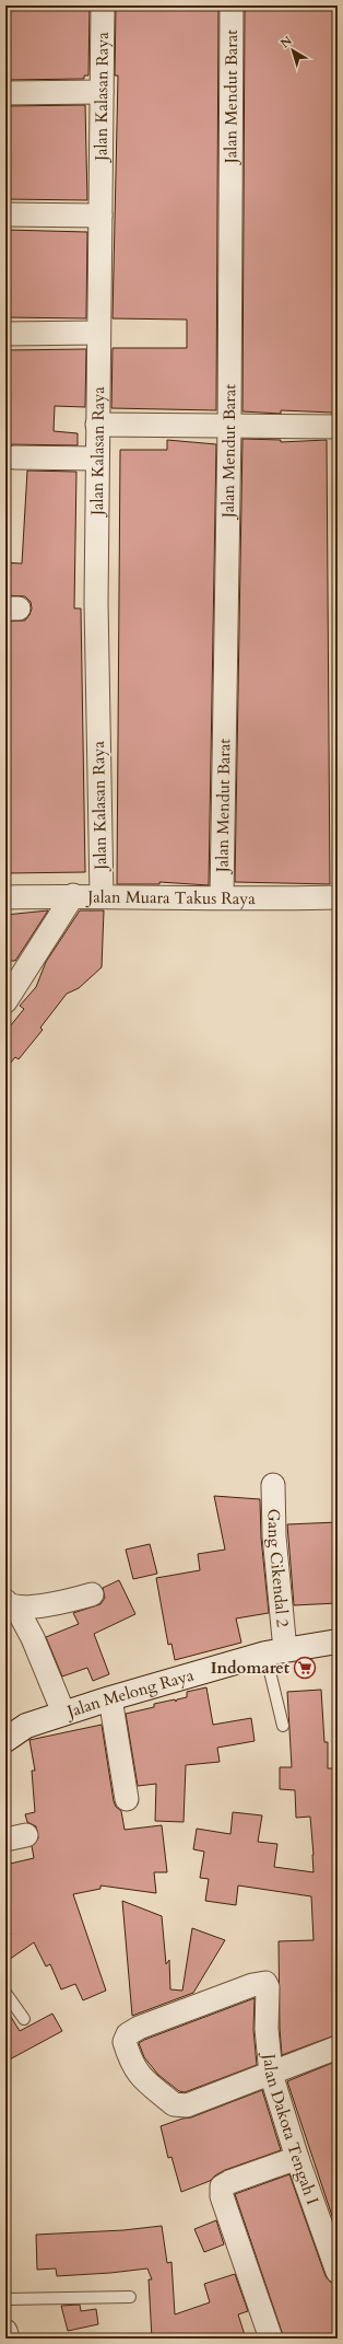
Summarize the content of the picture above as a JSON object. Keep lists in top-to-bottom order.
{
  "streets": {
    "main road": ["Jalan Melong Raya"],
    "street": [
      "Jalan Kalasan Raya",
      "Jalan Mendut Barat",
      "Jalan Muara Takus Raya",
      "Gang Cikendal 2",
      "Jalan Dakota Tengah I"
    ]
  },
  "crossings": [
    ["Jalan Kalasan Raya", "Jalan Muara Takus Raya"],
    ["Jalan Mendut Barat", "Jalan Muara Takus Raya"],
    ["Gang Cikendal 2", "Jalan Melong Raya"]
  ],
  "places": {
    "supermarket": ["Indomaret"]
  },
  "north": "top left"
}
